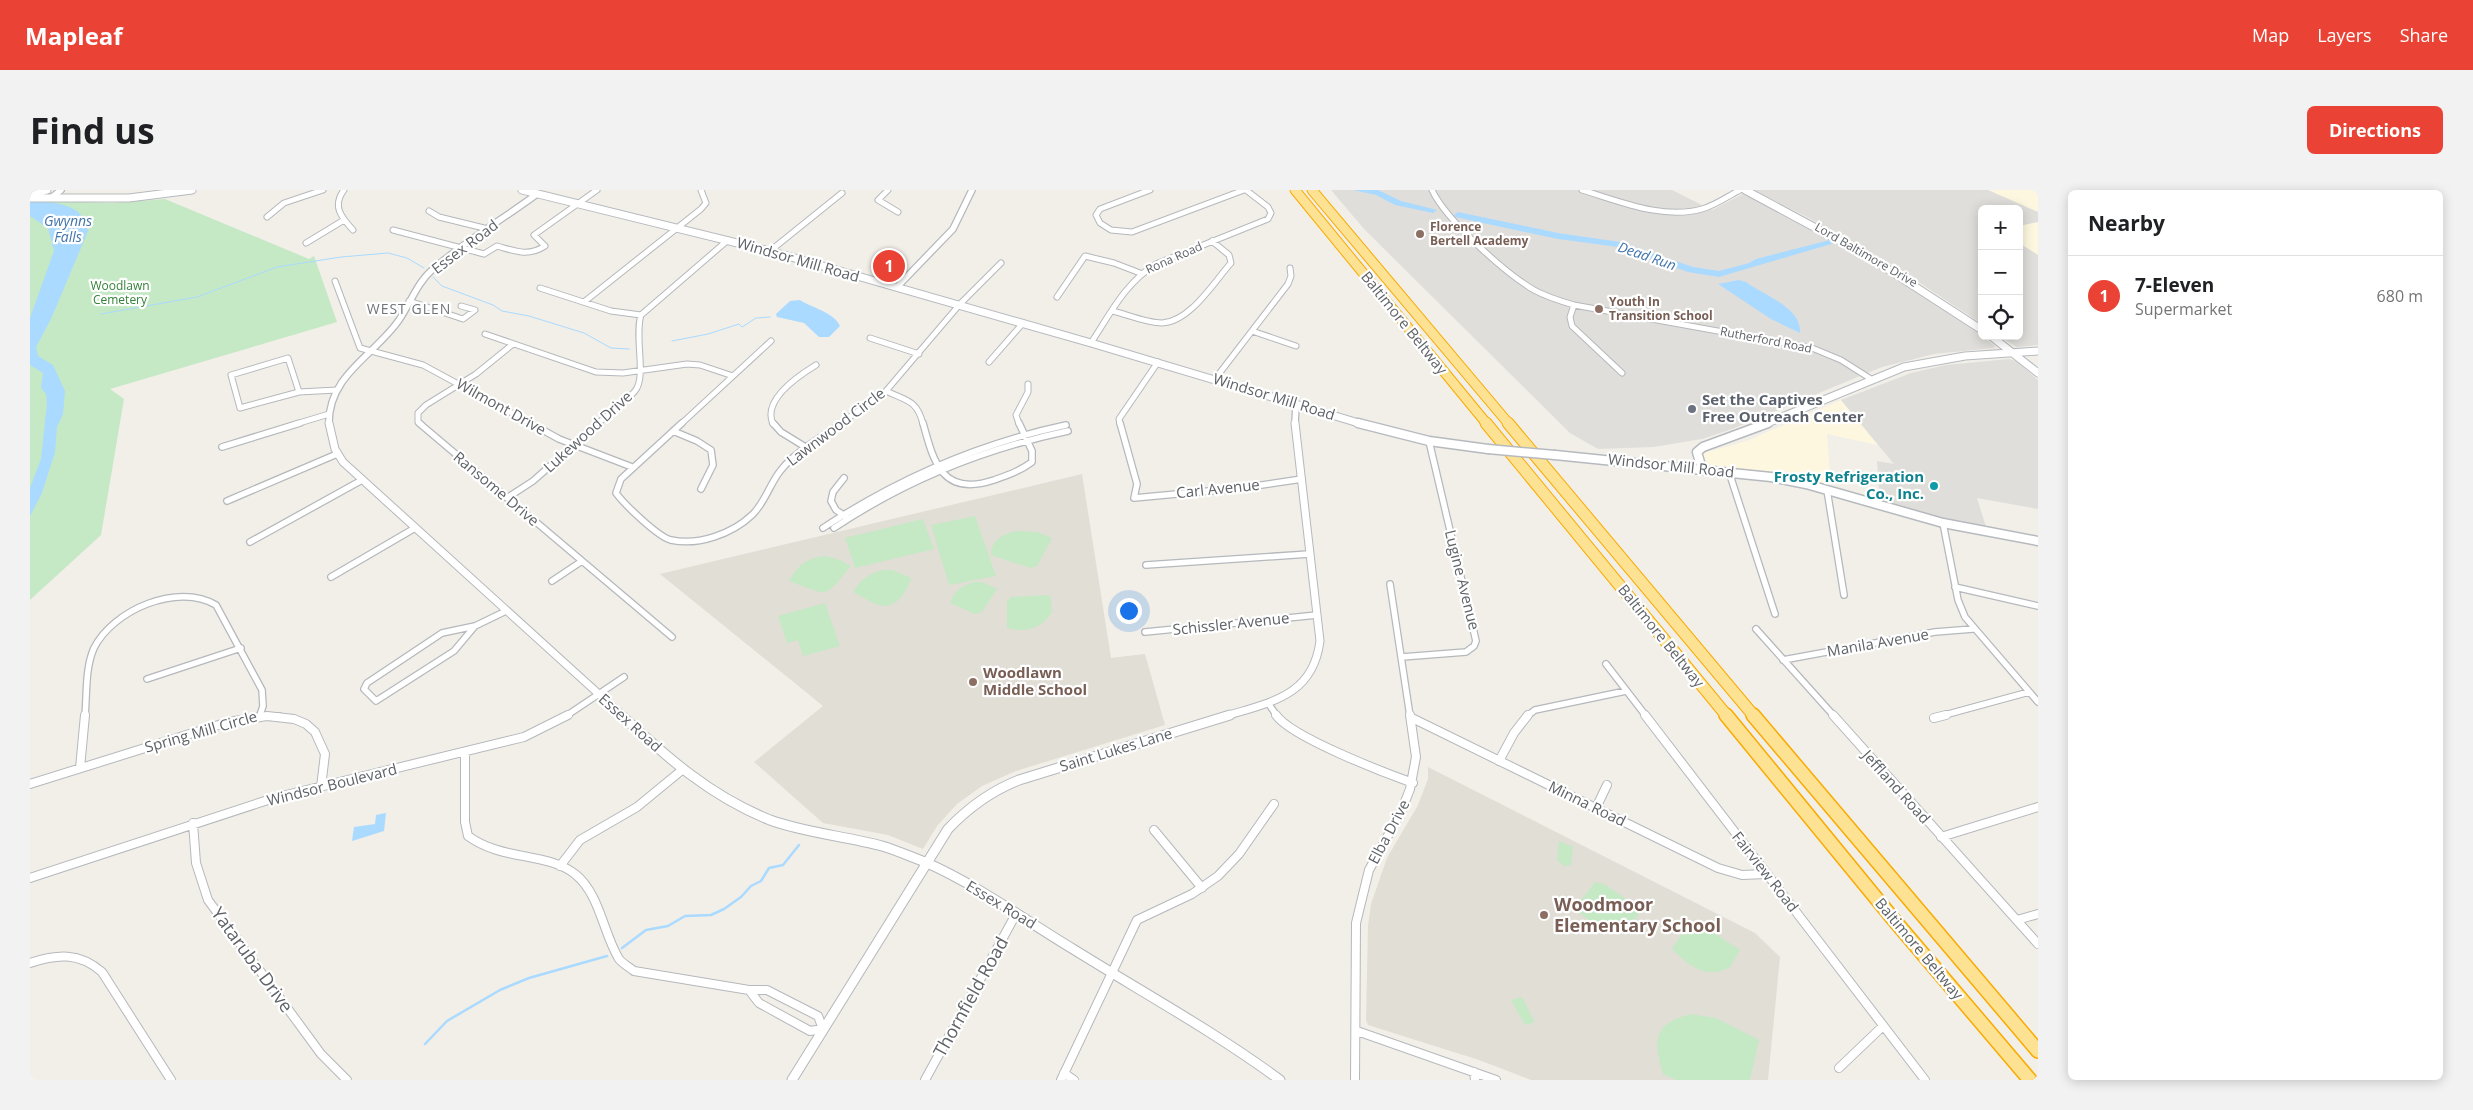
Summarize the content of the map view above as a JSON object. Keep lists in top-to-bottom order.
{
  "streets": {
    "highway": ["Baltimore Beltway"],
    "main road": ["Lord Baltimore Drive", "Windsor Mill Road"],
    "street": [
      "Essex Road",
      "Rona Road",
      "Rutherford Road",
      "Wilmont Drive",
      "Lawnwood Circle",
      "Lukewood Drive",
      "Ransome Drive",
      "Carl Avenue",
      "Lugine Avenue",
      "Schissler Avenue",
      "Manila Avenue",
      "Spring Mill Circle",
      "Saint Lukes Lane",
      "Windsor Boulevard",
      "Jeffland Road",
      "Minna Road",
      "Elba Drive",
      "Fairview Road",
      "Yataruba Drive",
      "Thornfield Road"
    ]
  },
  "crossings": [
    ["Essex Road", "Windsor Mill Road"],
    ["Essex Road", "Wilmont Drive"],
    ["Essex Road", "Saint Lukes Lane"],
    ["Essex Road", "Windsor Boulevard"],
    ["Essex Road", "Thornfield Road"],
    ["Rona Road", "Windsor Mill Road"],
    ["Windsor Mill Road", "Lawnwood Circle"],
    ["Windsor Mill Road", "Carl Avenue"],
    ["Windsor Mill Road", "Lugine Avenue"],
    ["Windsor Mill Road", "Saint Lukes Lane"],
    ["Wilmont Drive", "Lawnwood Circle"],
    ["Wilmont Drive", "Lukewood Drive"],
    ["Wilmont Drive", "Ransome Drive"],
    ["Lukewood Drive", "Ransome Drive"],
    ["Carl Avenue", "Saint Lukes Lane"],
    ["Lugine Avenue", "Elba Drive"],
    ["Schissler Avenue", "Saint Lukes Lane"],
    ["Manila Avenue", "Jeffland Road"],
    ["Spring Mill Circle", "Windsor Boulevard"],
    ["Windsor Boulevard", "Yataruba Drive"],
    ["Minna Road", "Elba Drive"],
    ["Minna Road", "Fairview Road"]
  ],
  "districts": ["WEST GLEN"],
  "water": ["Gwynns Falls", "Dead Run"],
  "parks": ["Woodlawn Cemetery"],
  "places": [
    "Florence Bertell Academy",
    "Youth In Transition School",
    "Set the Captives Free Outreach Center",
    "Frosty Refrigeration Co., Inc.",
    "Woodlawn Middle School",
    "Woodmoor Elementary School"
  ],
  "page": {
    "header": "Mapleaf",
    "nav": ["Map", "Layers", "Share"],
    "buttons": "Directions",
    "title": "Find us",
    "heading": "Nearby",
    "map_buttons": ["+", "−"],
    "pins": "1",
    "list": [
      {
        "mark": "1",
        "name": "7-Eleven",
        "note": "Supermarket",
        "value": "680 m"
      }
    ]
  }
}
